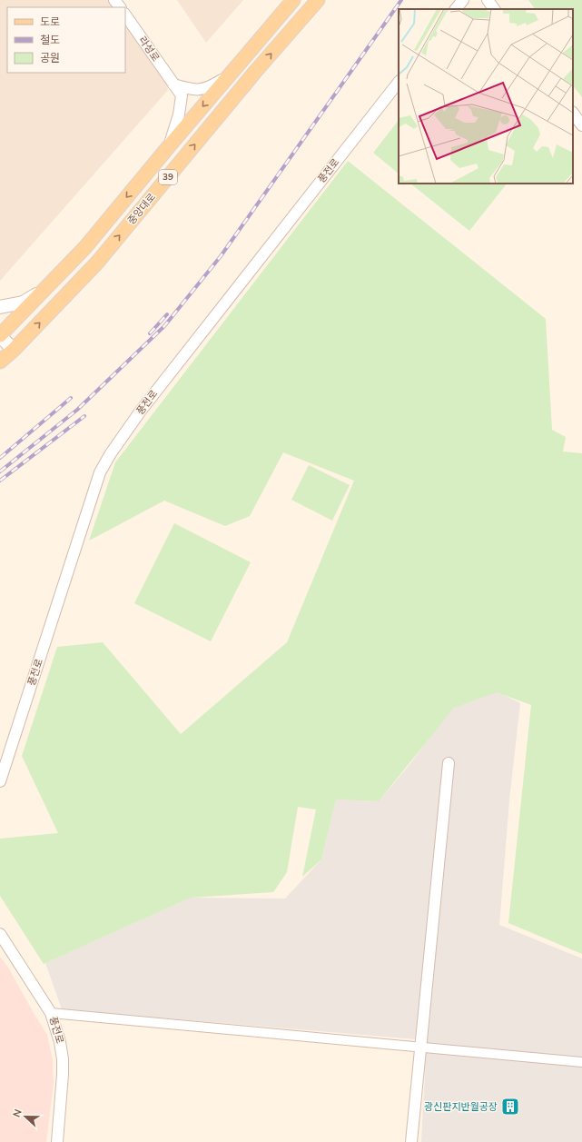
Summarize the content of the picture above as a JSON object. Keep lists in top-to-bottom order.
{
  "streets": {
    "main road": ["39", "중앙대로"],
    "street": ["라성로", "풍전로"]
  },
  "crossings": [
    ["라성로", "39"]
  ],
  "places": {
    "building": ["광신판지반월공장"]
  },
  "legend": ["도로", "철도", "공원"],
  "north": "left"
}
